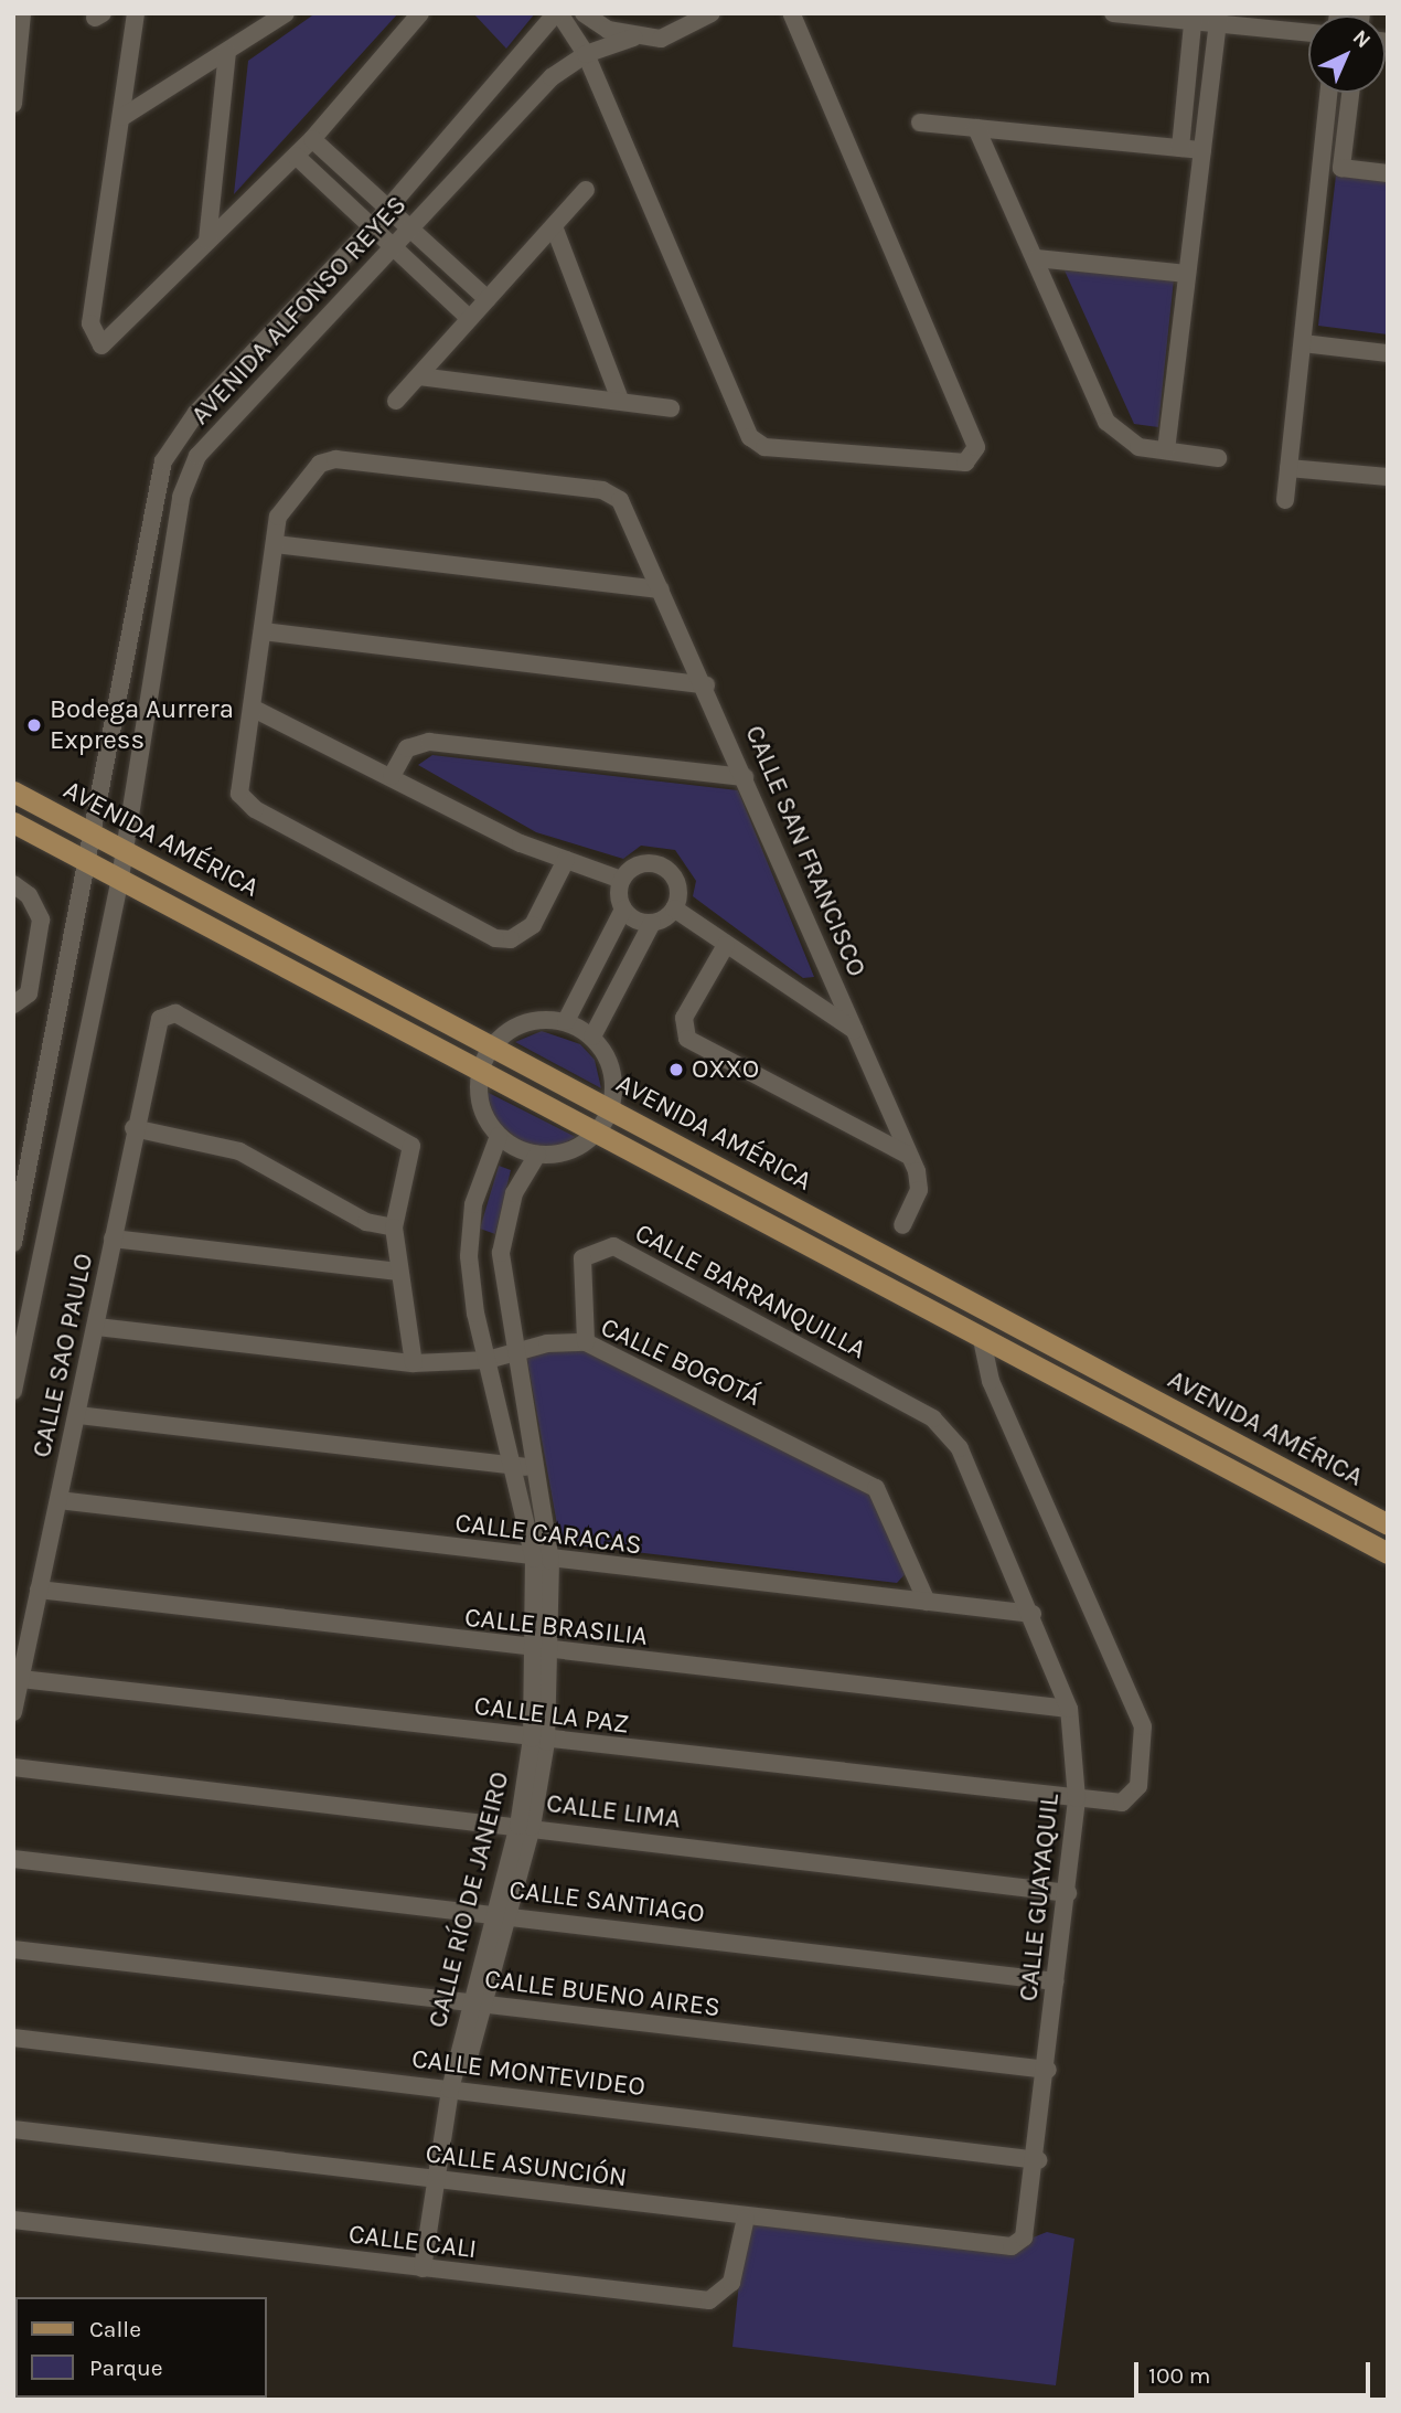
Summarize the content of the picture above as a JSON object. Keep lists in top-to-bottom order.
{
  "streets": {
    "main road": ["AVENIDA AMÉRICA"],
    "street": [
      "AVENIDA ALFONSO REYES",
      "CALLE SAN FRANCISCO",
      "CALLE BARRANQUILLA",
      "CALLE SAO PAULO",
      "CALLE BOGOTÁ",
      "CALLE CARACAS",
      "CALLE BRASILIA",
      "CALLE LA PAZ",
      "CALLE LIMA",
      "CALLE GUAYAQUIL",
      "CALLE RÍO DE JANEIRO",
      "CALLE SANTIAGO",
      "CALLE BUENO AIRES",
      "CALLE MONTEVIDEO",
      "CALLE ASUNCIÓN",
      "CALLE CALI"
    ]
  },
  "crossings": [
    ["AVENIDA ALFONSO REYES", "AVENIDA AMÉRICA"],
    ["AVENIDA AMÉRICA", "CALLE LA PAZ"],
    ["CALLE BARRANQUILLA", "CALLE BOGOTÁ"],
    ["CALLE BARRANQUILLA", "CALLE GUAYAQUIL"],
    ["CALLE SAO PAULO", "CALLE BOGOTÁ"],
    ["CALLE SAO PAULO", "CALLE CARACAS"],
    ["CALLE SAO PAULO", "CALLE BRASILIA"],
    ["CALLE SAO PAULO", "CALLE LA PAZ"],
    ["CALLE BOGOTÁ", "CALLE CARACAS"],
    ["CALLE BOGOTÁ", "CALLE RÍO DE JANEIRO"],
    ["CALLE CARACAS", "CALLE GUAYAQUIL"],
    ["CALLE CARACAS", "CALLE RÍO DE JANEIRO"],
    ["CALLE BRASILIA", "CALLE GUAYAQUIL"],
    ["CALLE BRASILIA", "CALLE RÍO DE JANEIRO"],
    ["CALLE LA PAZ", "CALLE GUAYAQUIL"],
    ["CALLE LA PAZ", "CALLE RÍO DE JANEIRO"],
    ["CALLE LIMA", "CALLE GUAYAQUIL"],
    ["CALLE LIMA", "CALLE RÍO DE JANEIRO"],
    ["CALLE GUAYAQUIL", "CALLE SANTIAGO"],
    ["CALLE GUAYAQUIL", "CALLE BUENO AIRES"],
    ["CALLE GUAYAQUIL", "CALLE MONTEVIDEO"],
    ["CALLE GUAYAQUIL", "CALLE ASUNCIÓN"],
    ["CALLE RÍO DE JANEIRO", "CALLE SANTIAGO"],
    ["CALLE RÍO DE JANEIRO", "CALLE BUENO AIRES"],
    ["CALLE RÍO DE JANEIRO", "CALLE MONTEVIDEO"],
    ["CALLE RÍO DE JANEIRO", "CALLE ASUNCIÓN"],
    ["CALLE RÍO DE JANEIRO", "CALLE CALI"],
    ["CALLE ASUNCIÓN", "CALLE CALI"]
  ],
  "places": ["Bodega Aurrera Express", "OXXO"],
  "legend": ["Calle", "Parque"],
  "scale_bar": "100 m",
  "north": "top right"
}
